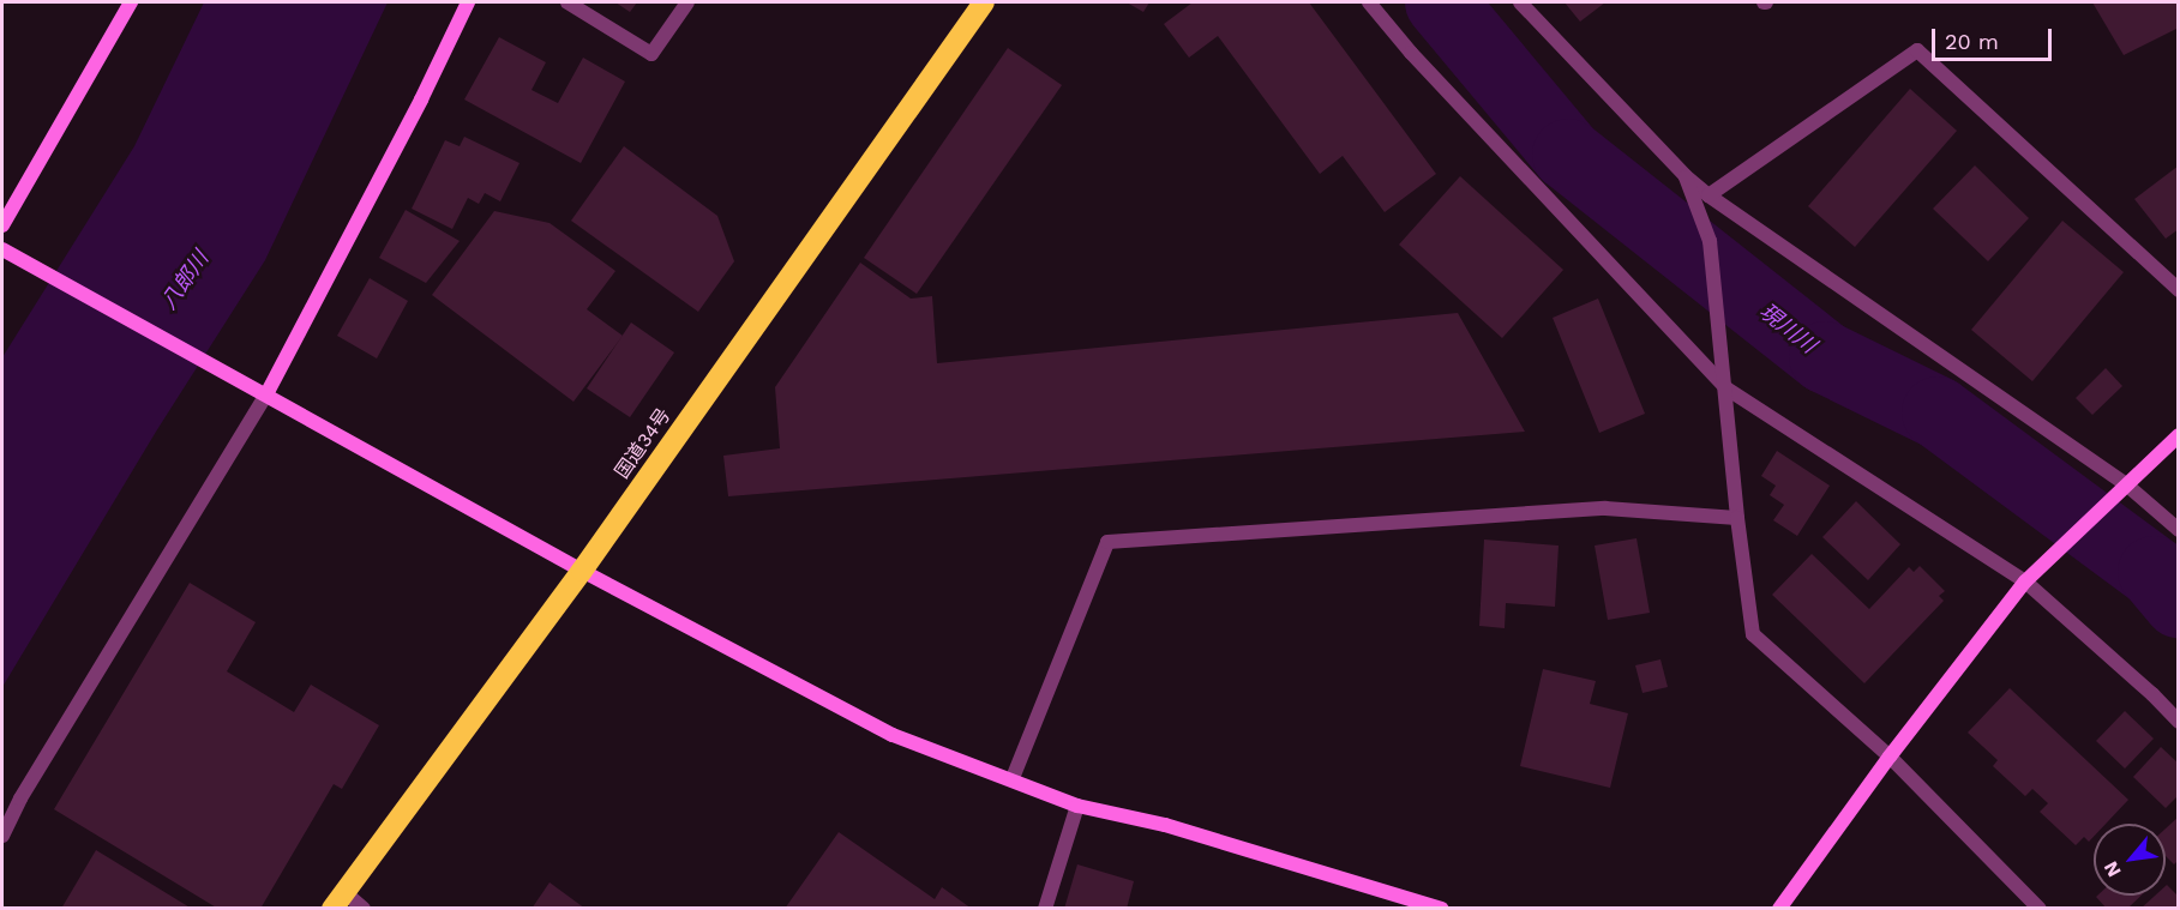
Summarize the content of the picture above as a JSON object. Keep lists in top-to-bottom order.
{
  "streets": {
    "highway": ["国道34号"]
  },
  "water": ["八郎川", "現川川"],
  "scale_bar": "20 m",
  "north": "bottom left"
}
